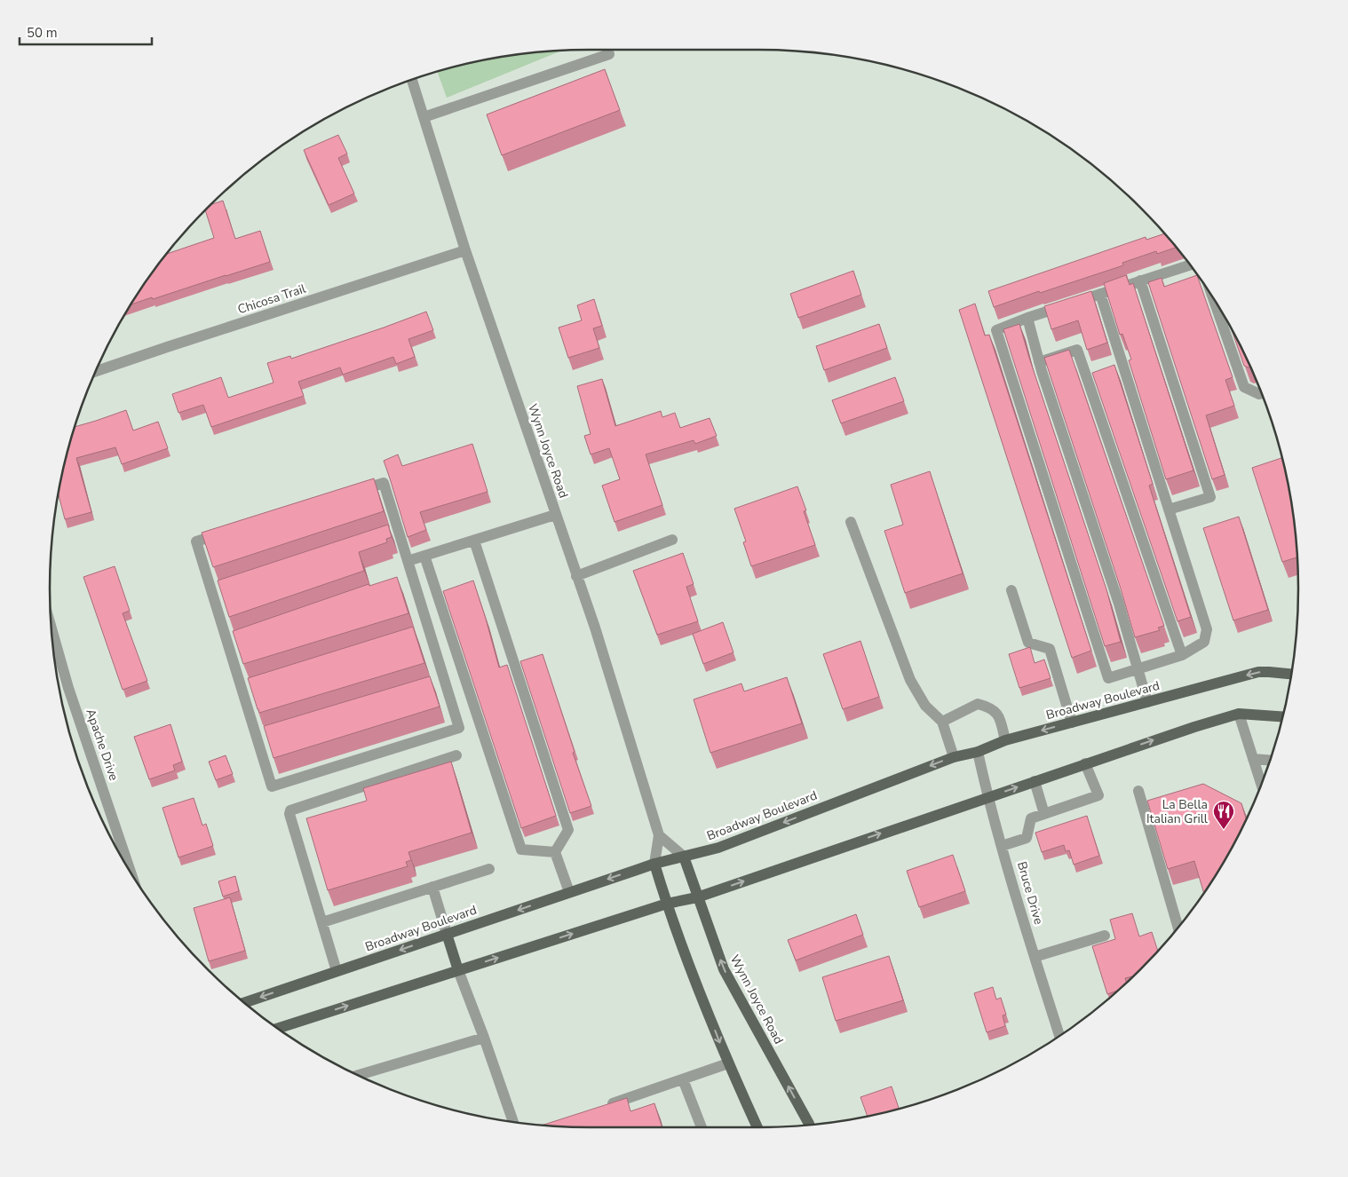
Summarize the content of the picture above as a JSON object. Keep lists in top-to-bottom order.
{
  "streets": {
    "main road": ["Wynn Joyce Road", "Broadway Boulevard"],
    "street": ["Chicosa Trail", "Apache Drive", "Bruce Drive"]
  },
  "crossings": [
    ["Chicosa Trail", "Wynn Joyce Road"],
    ["Wynn Joyce Road", "Broadway Boulevard"],
    ["Broadway Boulevard", "Bruce Drive"]
  ],
  "places": {
    "restaurant": ["La Bella Italian Grill"]
  },
  "scale_bar": "50 m"
}
